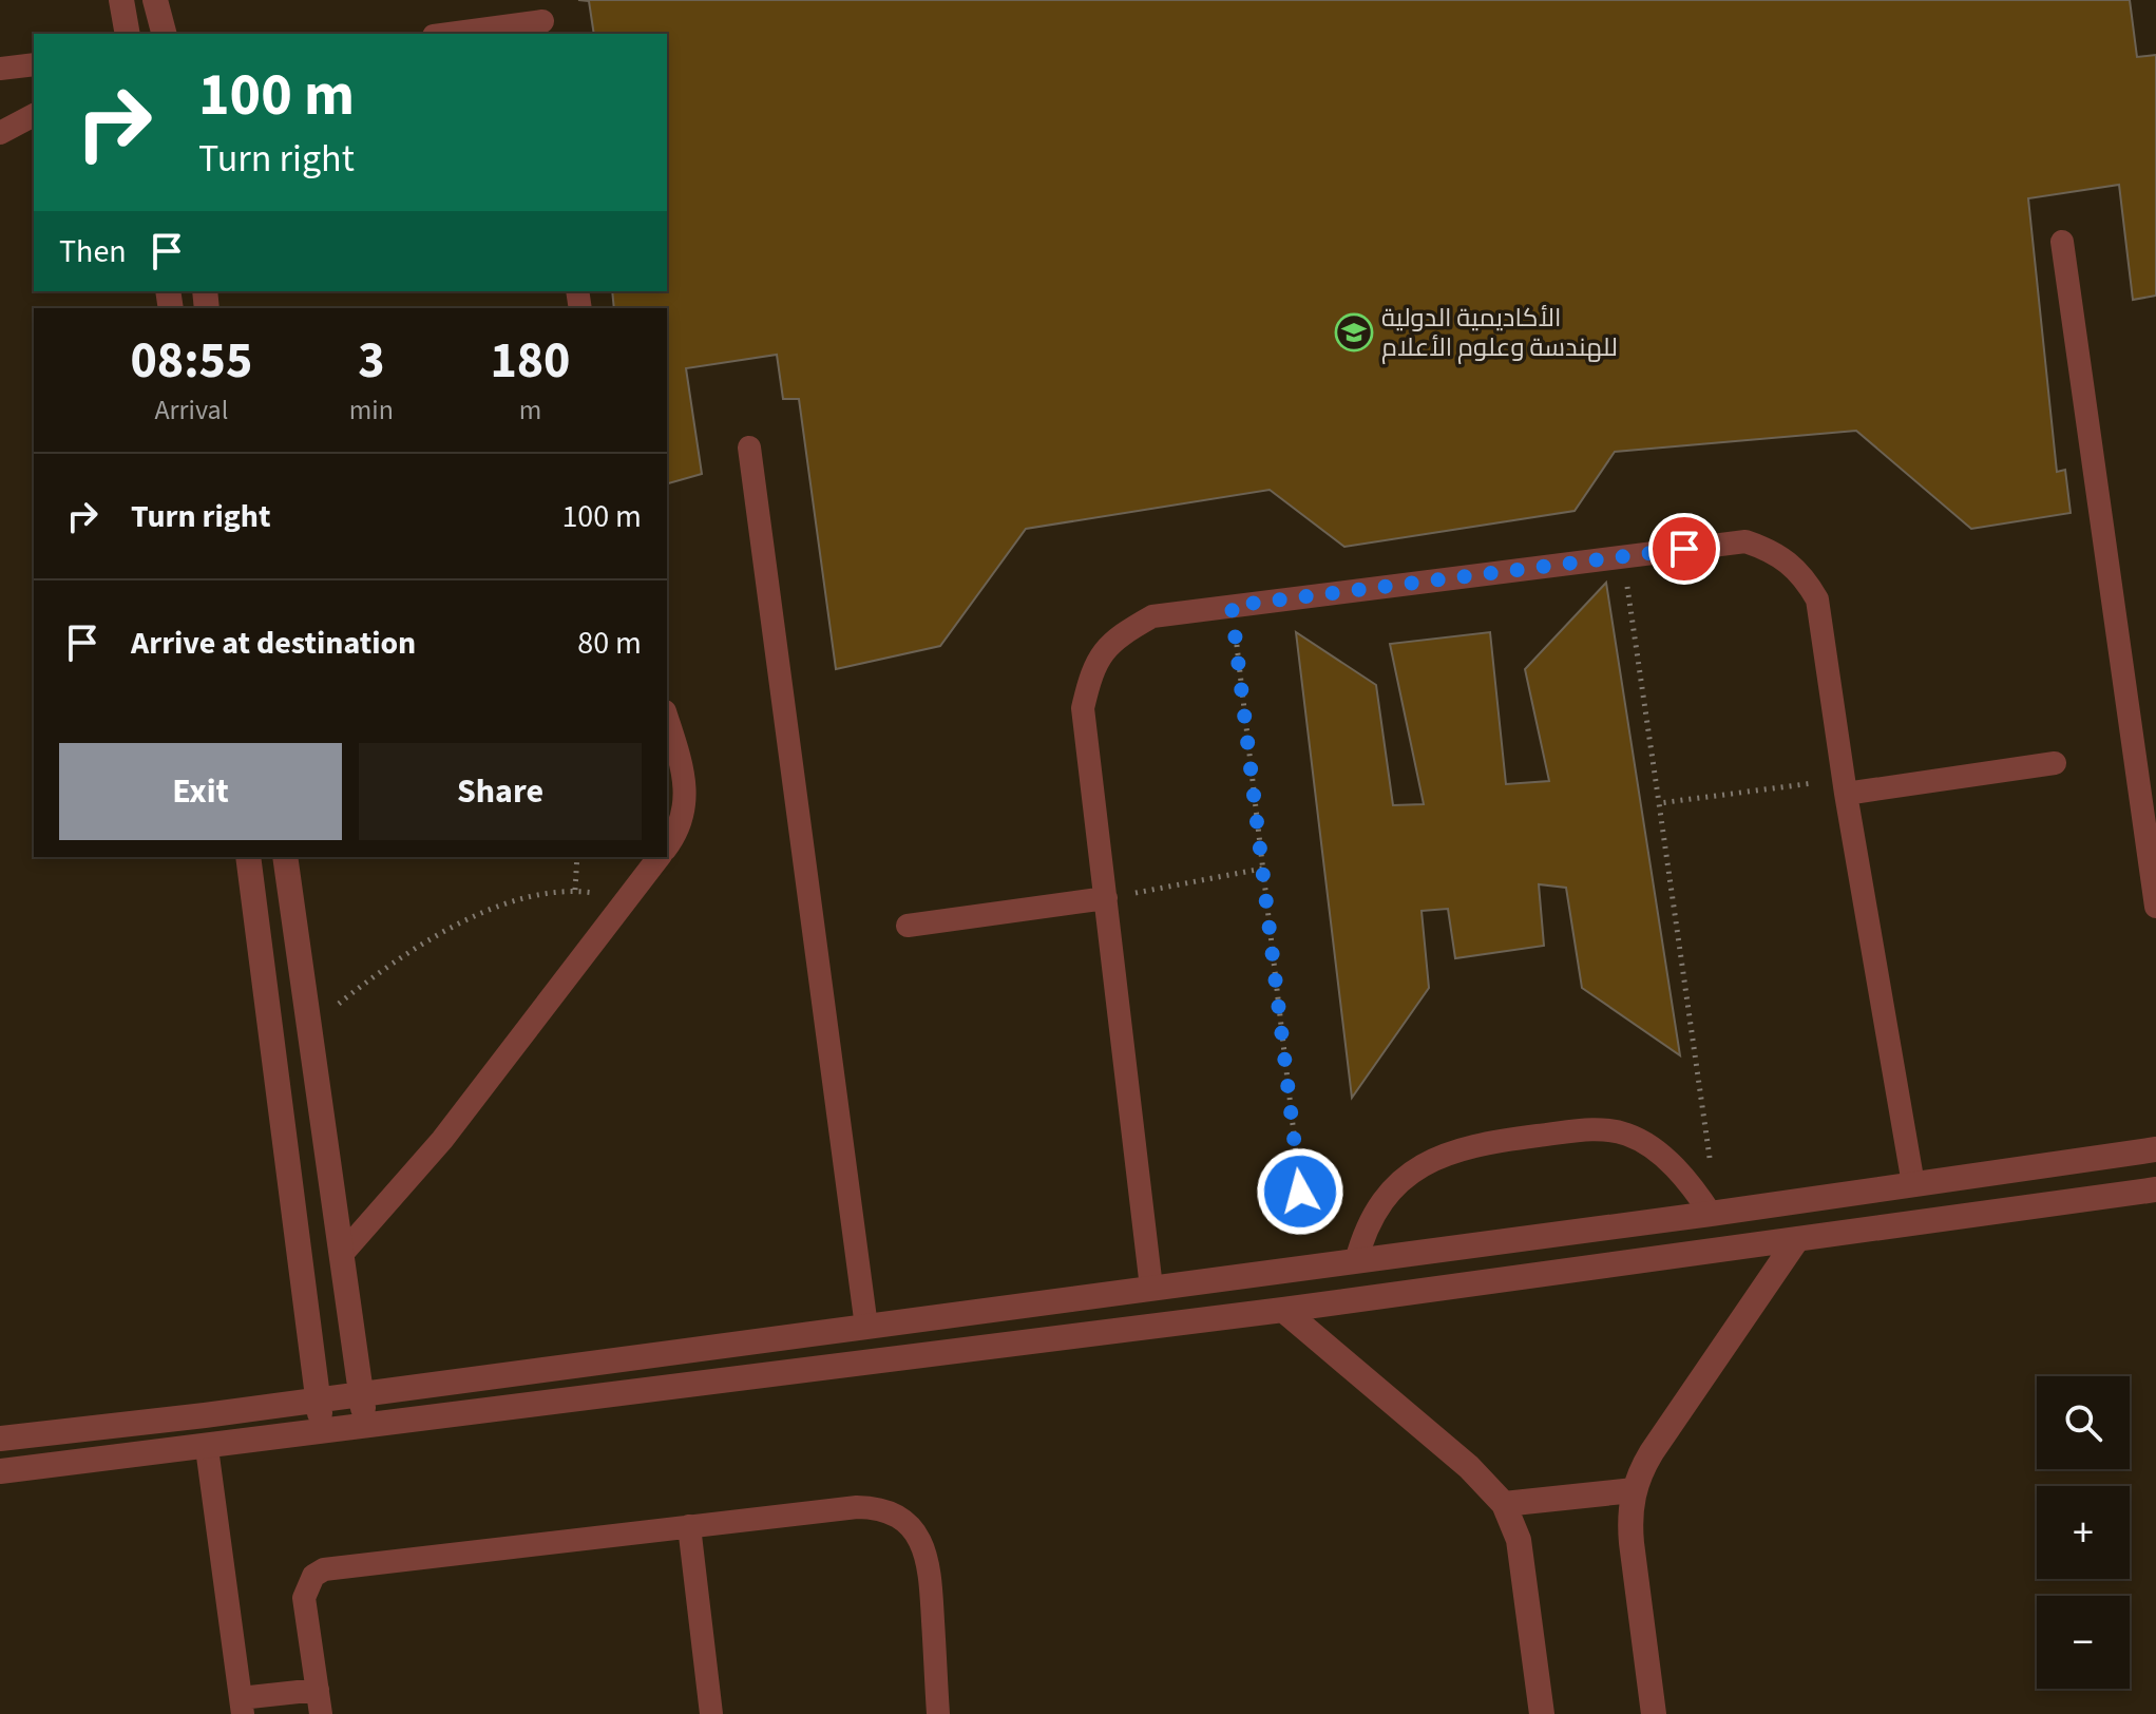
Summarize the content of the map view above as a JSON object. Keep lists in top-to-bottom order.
{
  "places": {
    "school or university": ["الأكاديمية الدولية للهندسة وعلوم الأعلام"]
  },
  "page": {
    "turn": ["100 m", "Turn right"],
    "then": "Then",
    "eta": [
      "08:55",
      "Arrival",
      "3",
      "min",
      "180",
      "m"
    ],
    "list": [
      {
        "name": "Turn right",
        "value": "100 m"
      },
      {
        "name": "Arrive at destination",
        "value": "80 m"
      }
    ],
    "buttons": ["Exit", "Share"],
    "map_buttons": ["+", "−"]
  }
}
